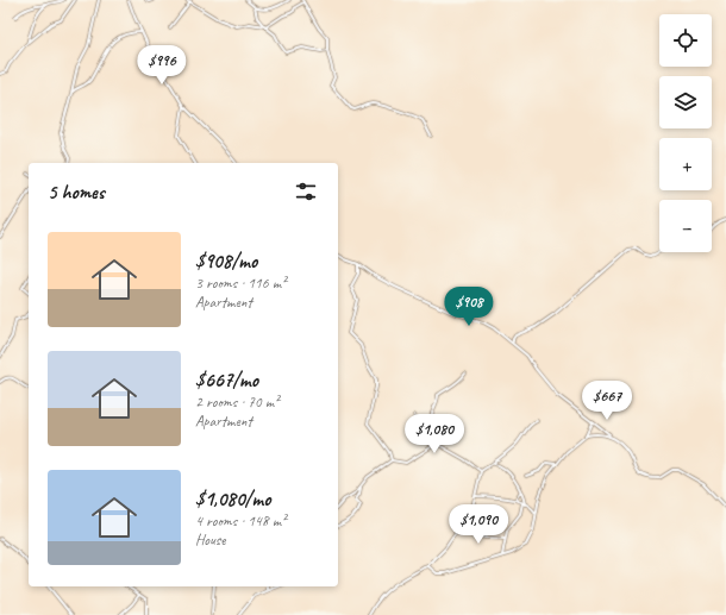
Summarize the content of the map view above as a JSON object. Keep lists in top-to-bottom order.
{
  "page": {
    "map_buttons": ["+", "−"],
    "price": [
      "$996",
      "$908",
      "$667",
      "$1,080",
      "$1,090"
    ],
    "heading": "5 homes",
    "list": [
      {
        "name": "$908/mo",
        "note": "3 rooms · 116 m² · Apartment"
      },
      {
        "name": "$667/mo",
        "note": "2 rooms · 70 m² · Apartment"
      },
      {
        "name": "$1,080/mo",
        "note": "4 rooms · 148 m² · House"
      }
    ]
  }
}
